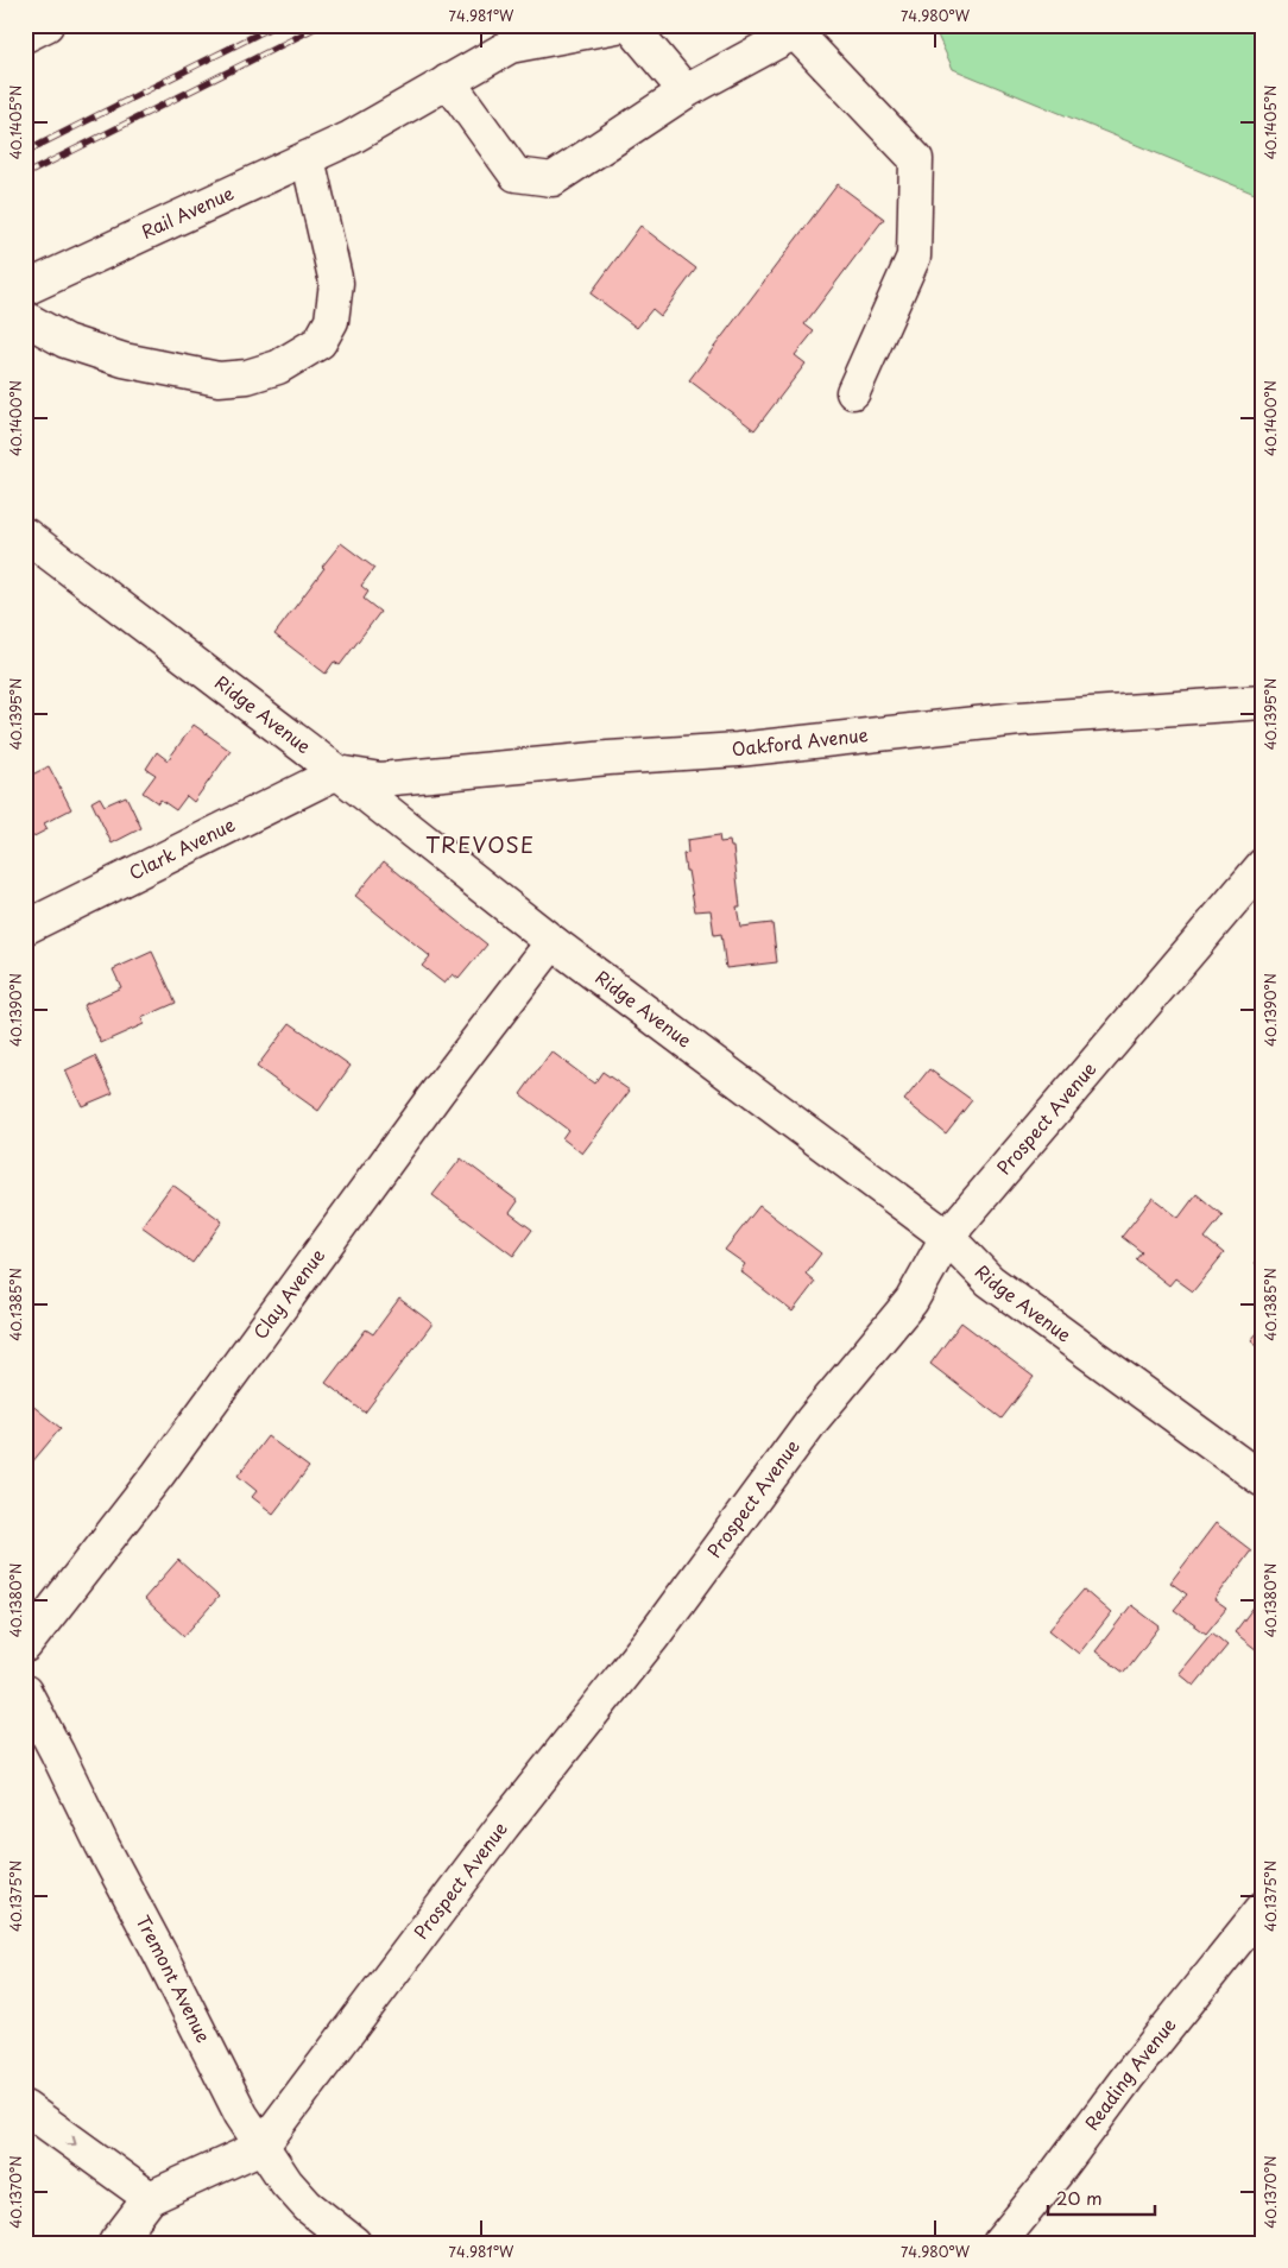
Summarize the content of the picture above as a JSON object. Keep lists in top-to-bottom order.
{
  "streets": {
    "street": [
      "Rail Avenue",
      "Ridge Avenue",
      "Oakford Avenue",
      "Clark Avenue",
      "Prospect Avenue",
      "Clay Avenue",
      "Tremont Avenue",
      "Reading Avenue"
    ]
  },
  "crossings": [
    ["Ridge Avenue", "Oakford Avenue"],
    ["Ridge Avenue", "Clark Avenue"],
    ["Ridge Avenue", "Prospect Avenue"],
    ["Ridge Avenue", "Clay Avenue"],
    ["Oakford Avenue", "Clark Avenue"],
    ["Prospect Avenue", "Tremont Avenue"]
  ],
  "districts": ["TREVOSE"],
  "scale_bar": "20 m",
  "coordinates": [
    "74.981°W",
    "74.980°W",
    "40.1405°N",
    "40.1400°N",
    "40.1395°N",
    "40.1390°N",
    "40.1385°N",
    "40.1380°N",
    "40.1375°N",
    "40.1370°N"
  ]
}
